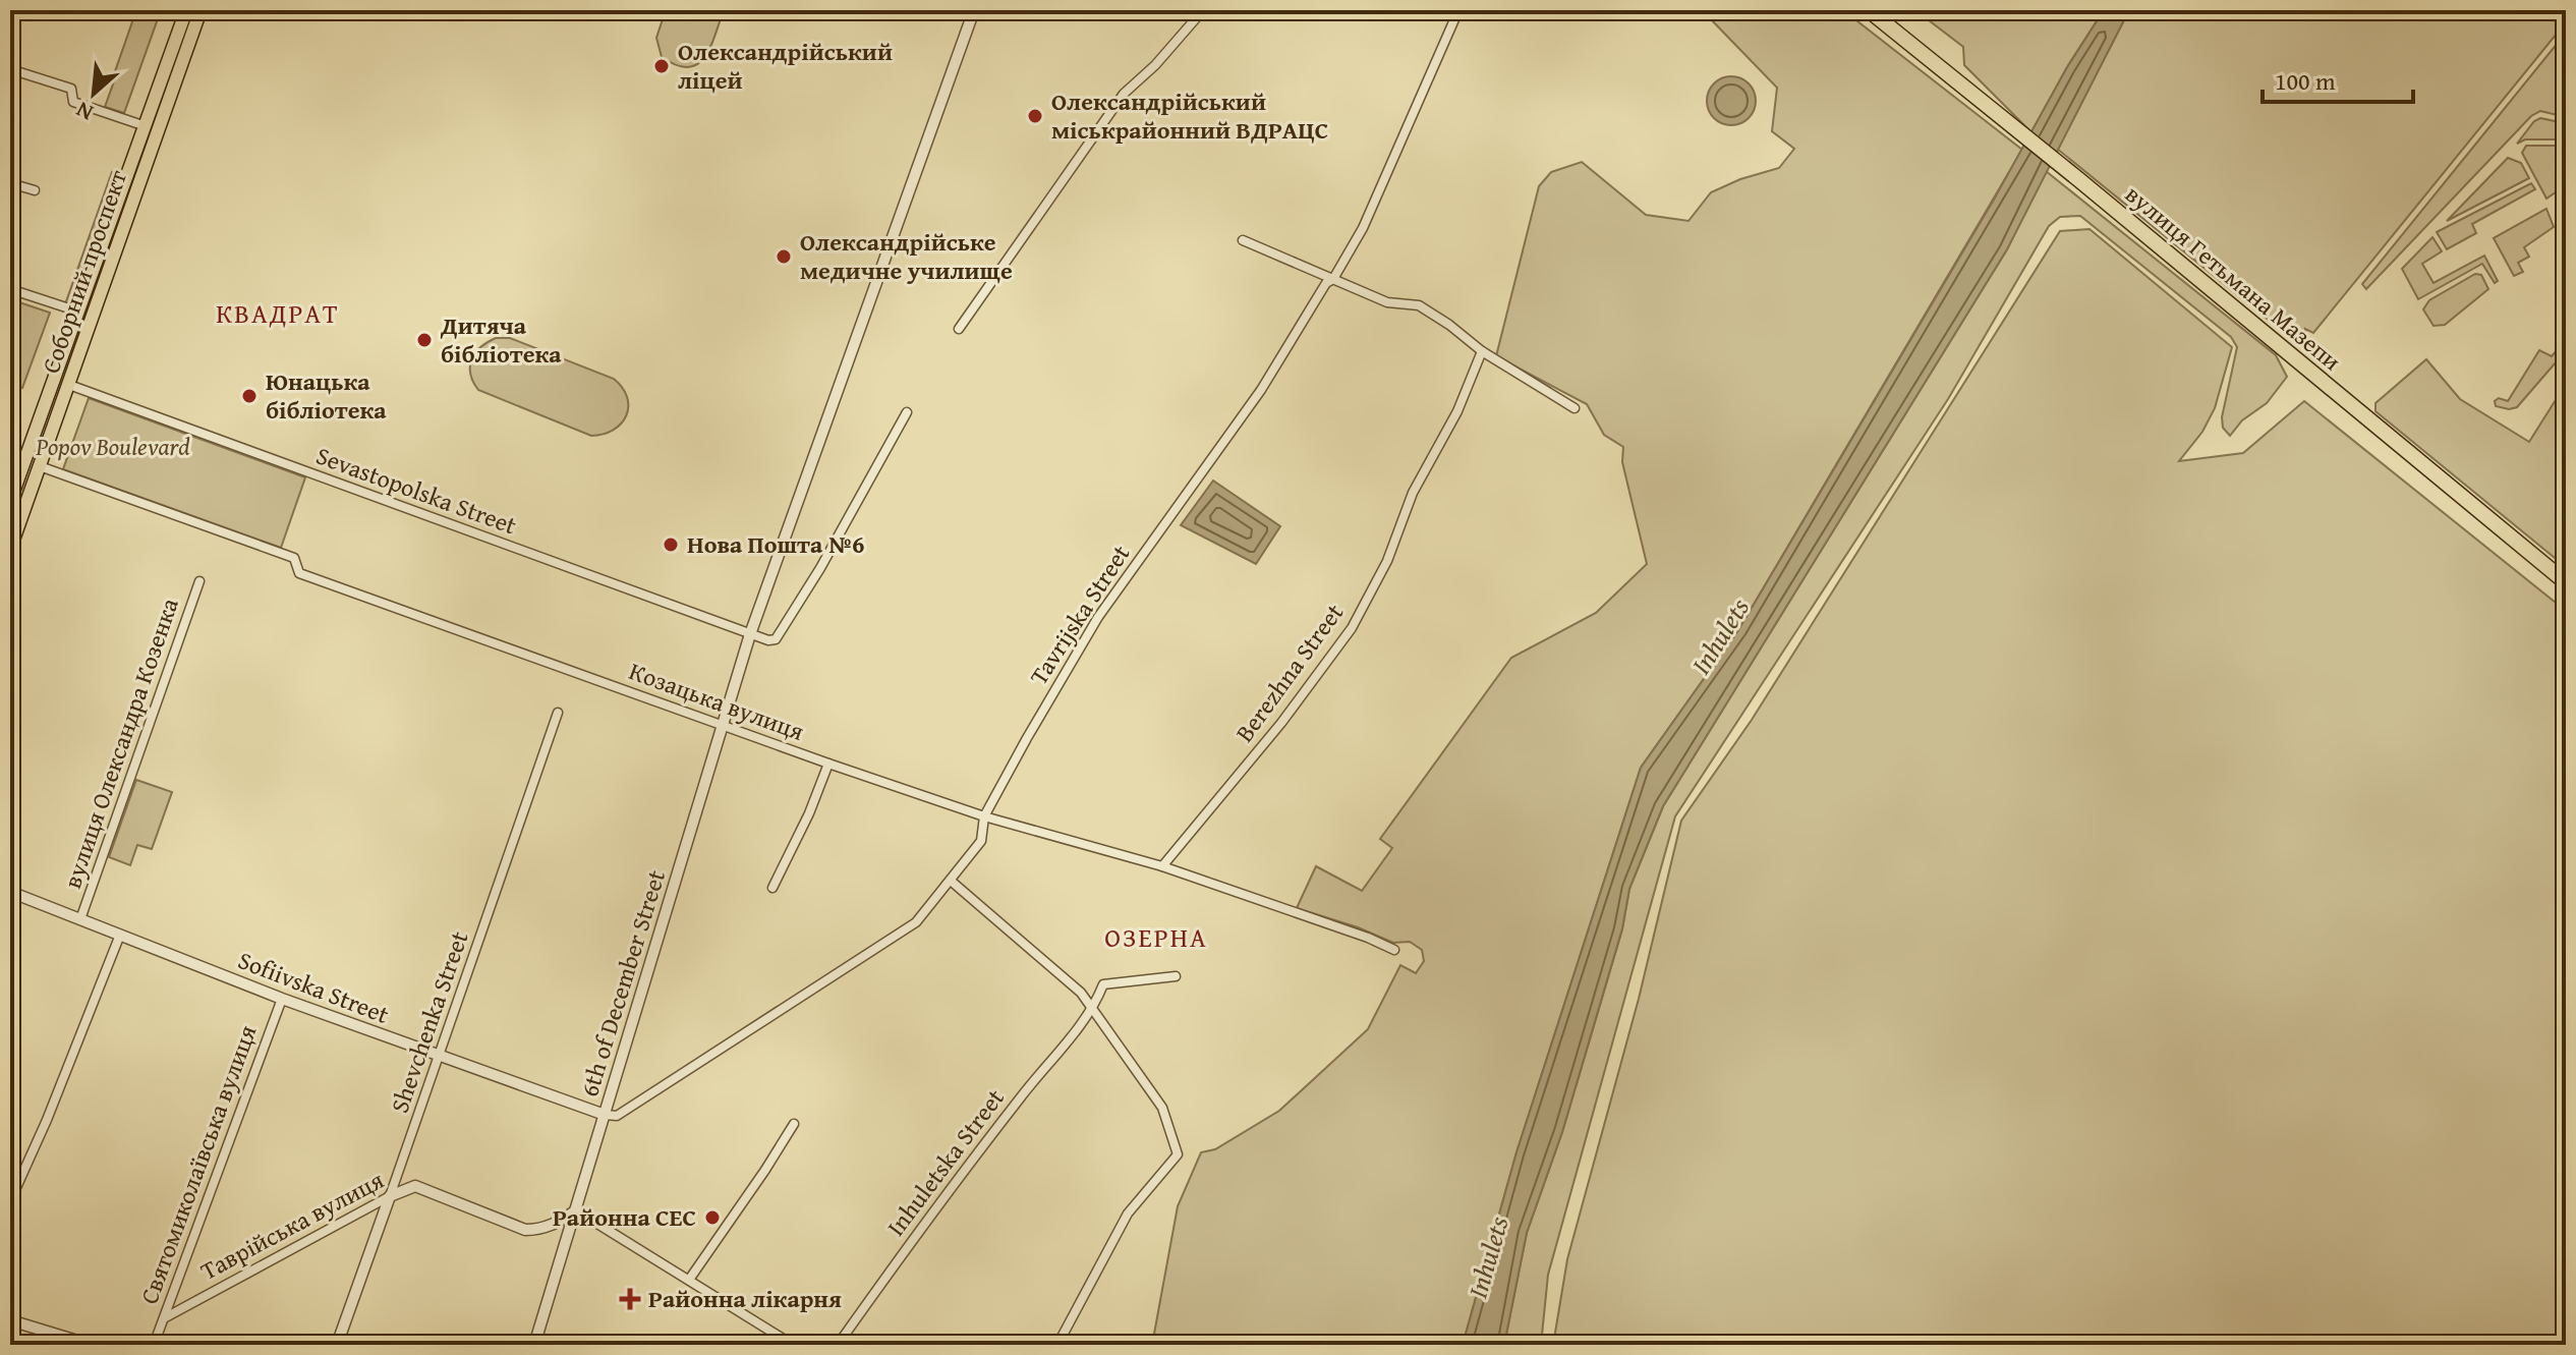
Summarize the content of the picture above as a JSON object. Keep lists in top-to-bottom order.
{
  "streets": {
    "highway": ["вулиця Гетьмана Мазепи"],
    "main road": ["Соборний проспект"],
    "street": [
      "Sevastopolska Street",
      "Tavrijska Street",
      "Berezhna Street",
      "Козацька вулиця",
      "вулиця Олександра Козенка",
      "6th of December Street",
      "Sofiivska Street",
      "Shevchenka Street",
      "Inhuletska Street",
      "Святомиколаївська вулиця",
      "Таврійська вулиця"
    ]
  },
  "crossings": [
    ["Соборний проспект", "Sevastopolska Street"],
    ["Соборний проспект", "Козацька вулиця"],
    ["Sevastopolska Street", "6th of December Street"],
    ["Tavrijska Street", "Козацька вулиця"],
    ["Tavrijska Street", "6th of December Street"],
    ["Tavrijska Street", "Sofiivska Street"],
    ["Berezhna Street", "Козацька вулиця"],
    ["Козацька вулиця", "6th of December Street"],
    ["вулиця Олександра Козенка", "Sofiivska Street"],
    ["6th of December Street", "Sofiivska Street"],
    ["6th of December Street", "Таврійська вулиця"],
    ["Sofiivska Street", "Shevchenka Street"],
    ["Sofiivska Street", "Святомиколаївська вулиця"],
    ["Shevchenka Street", "Таврійська вулиця"],
    ["Святомиколаївська вулиця", "Таврійська вулиця"]
  ],
  "districts": ["КВАДРАТ", "ОЗЕРНА"],
  "water": ["Inhulets"],
  "parks": ["Popov Boulevard"],
  "places": {
    "other": [
      "Олександрійський ліцей",
      "Олександрійський міськрайонний ВДРАЦС",
      "Олександрійське медичне училище",
      "Дитяча бібліотека",
      "Юнацька бібліотека",
      "Нова Пошта №6",
      "Районна СЕС"
    ],
    "health": ["Районна лікарня"]
  },
  "scale_bar": "100 m",
  "north": "bottom left"
}
